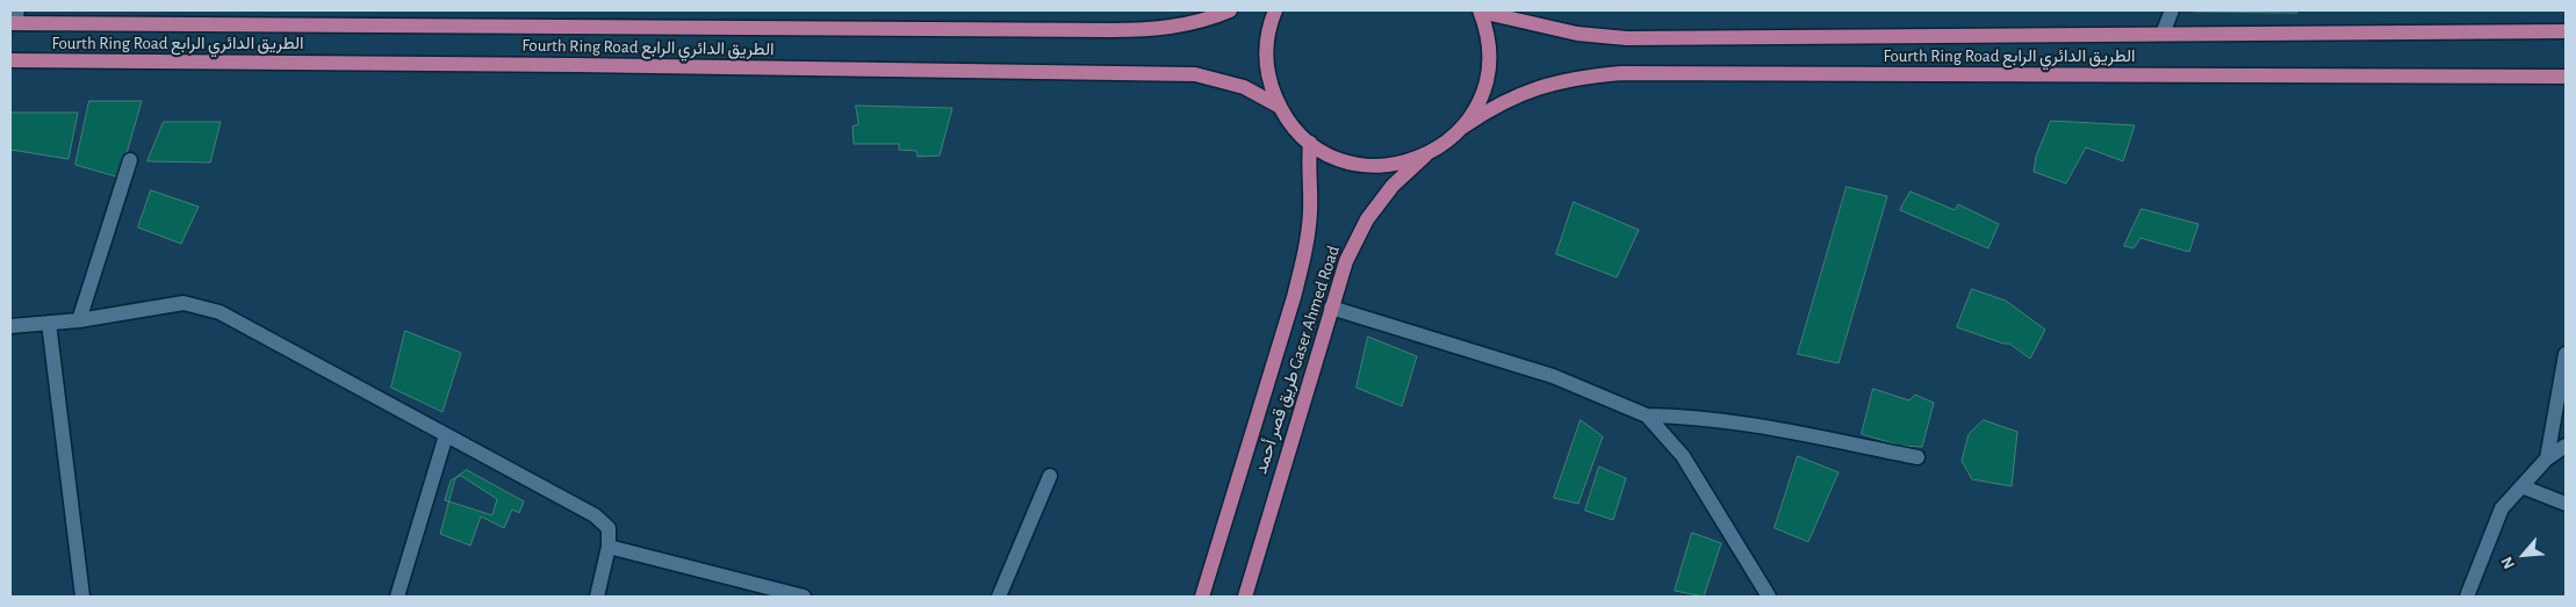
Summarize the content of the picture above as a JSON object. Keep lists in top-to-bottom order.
{
  "streets": {
    "main road": ["Fourth Ring Road الطريق الدائري الرابع", "طريق قصر أحمد Gaser Ahmed Road"]
  },
  "north": "bottom left"
}
